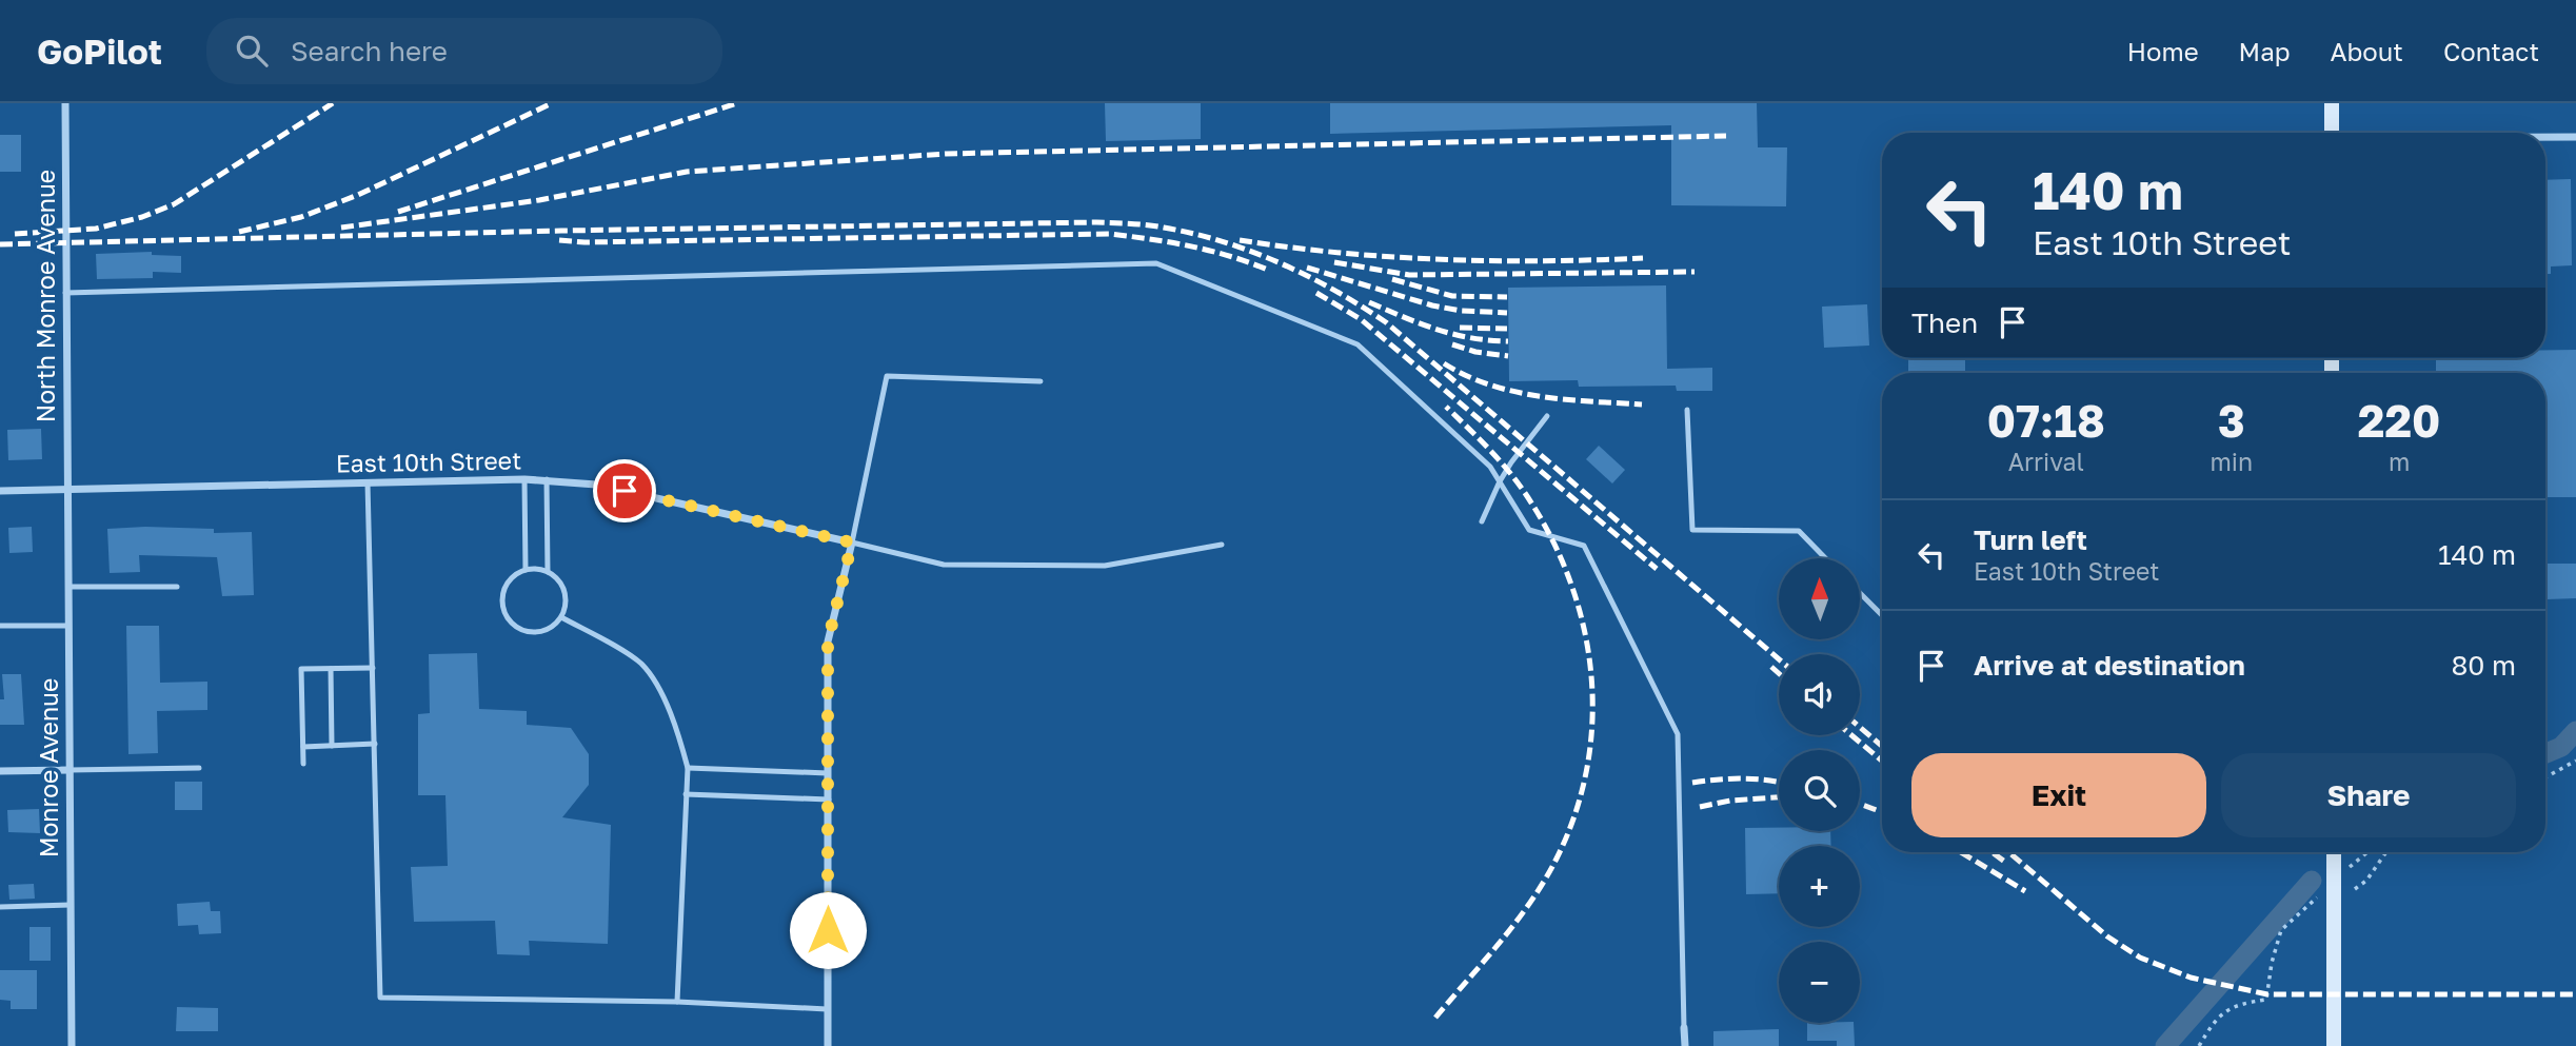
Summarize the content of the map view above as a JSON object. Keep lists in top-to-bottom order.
{
  "streets": {
    "street": ["North Monroe Avenue", "East 10th Street", "Monroe Avenue"]
  },
  "crossings": [
    ["North Monroe Avenue", "East 10th Street"],
    ["North Monroe Avenue", "Monroe Avenue"],
    ["East 10th Street", "Monroe Avenue"]
  ],
  "north": "top",
  "page": {
    "header": "GoPilot",
    "search": "Search here",
    "nav": [
      "Home",
      "Map",
      "About",
      "Contact"
    ],
    "turn": ["140 m", "East 10th Street"],
    "then": "Then",
    "eta": [
      "07:18",
      "Arrival",
      "3",
      "min",
      "220",
      "m"
    ],
    "list": [
      {
        "name": "Turn left",
        "note": "East 10th Street",
        "value": "140 m"
      },
      {
        "name": "Arrive at destination",
        "value": "80 m"
      }
    ],
    "map_buttons": ["+", "−"],
    "buttons": ["Exit", "Share"]
  }
}
